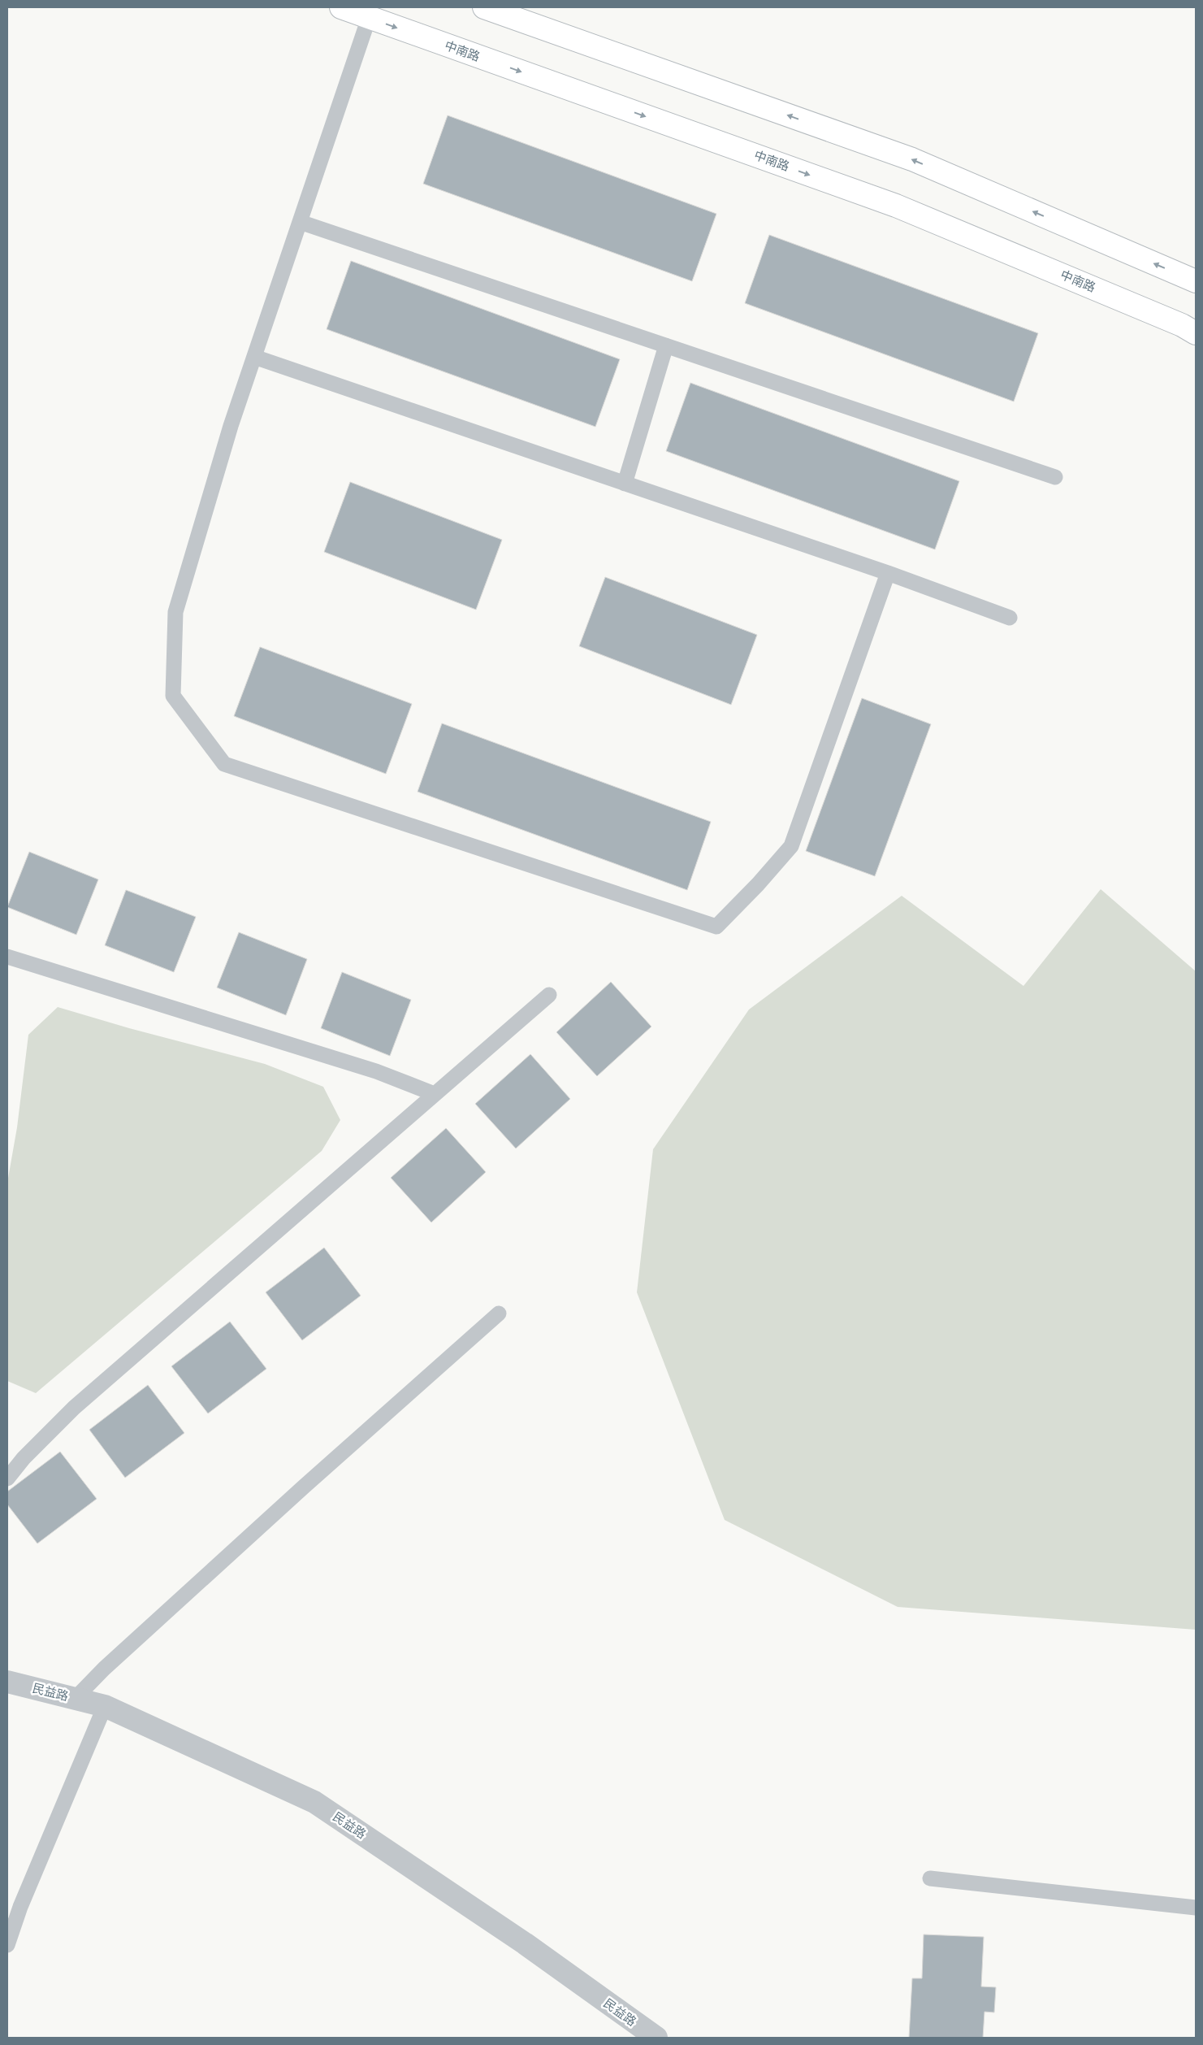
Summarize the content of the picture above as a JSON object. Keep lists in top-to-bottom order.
{
  "streets": {
    "main road": ["中南路"],
    "street": ["民益路"]
  }
}
